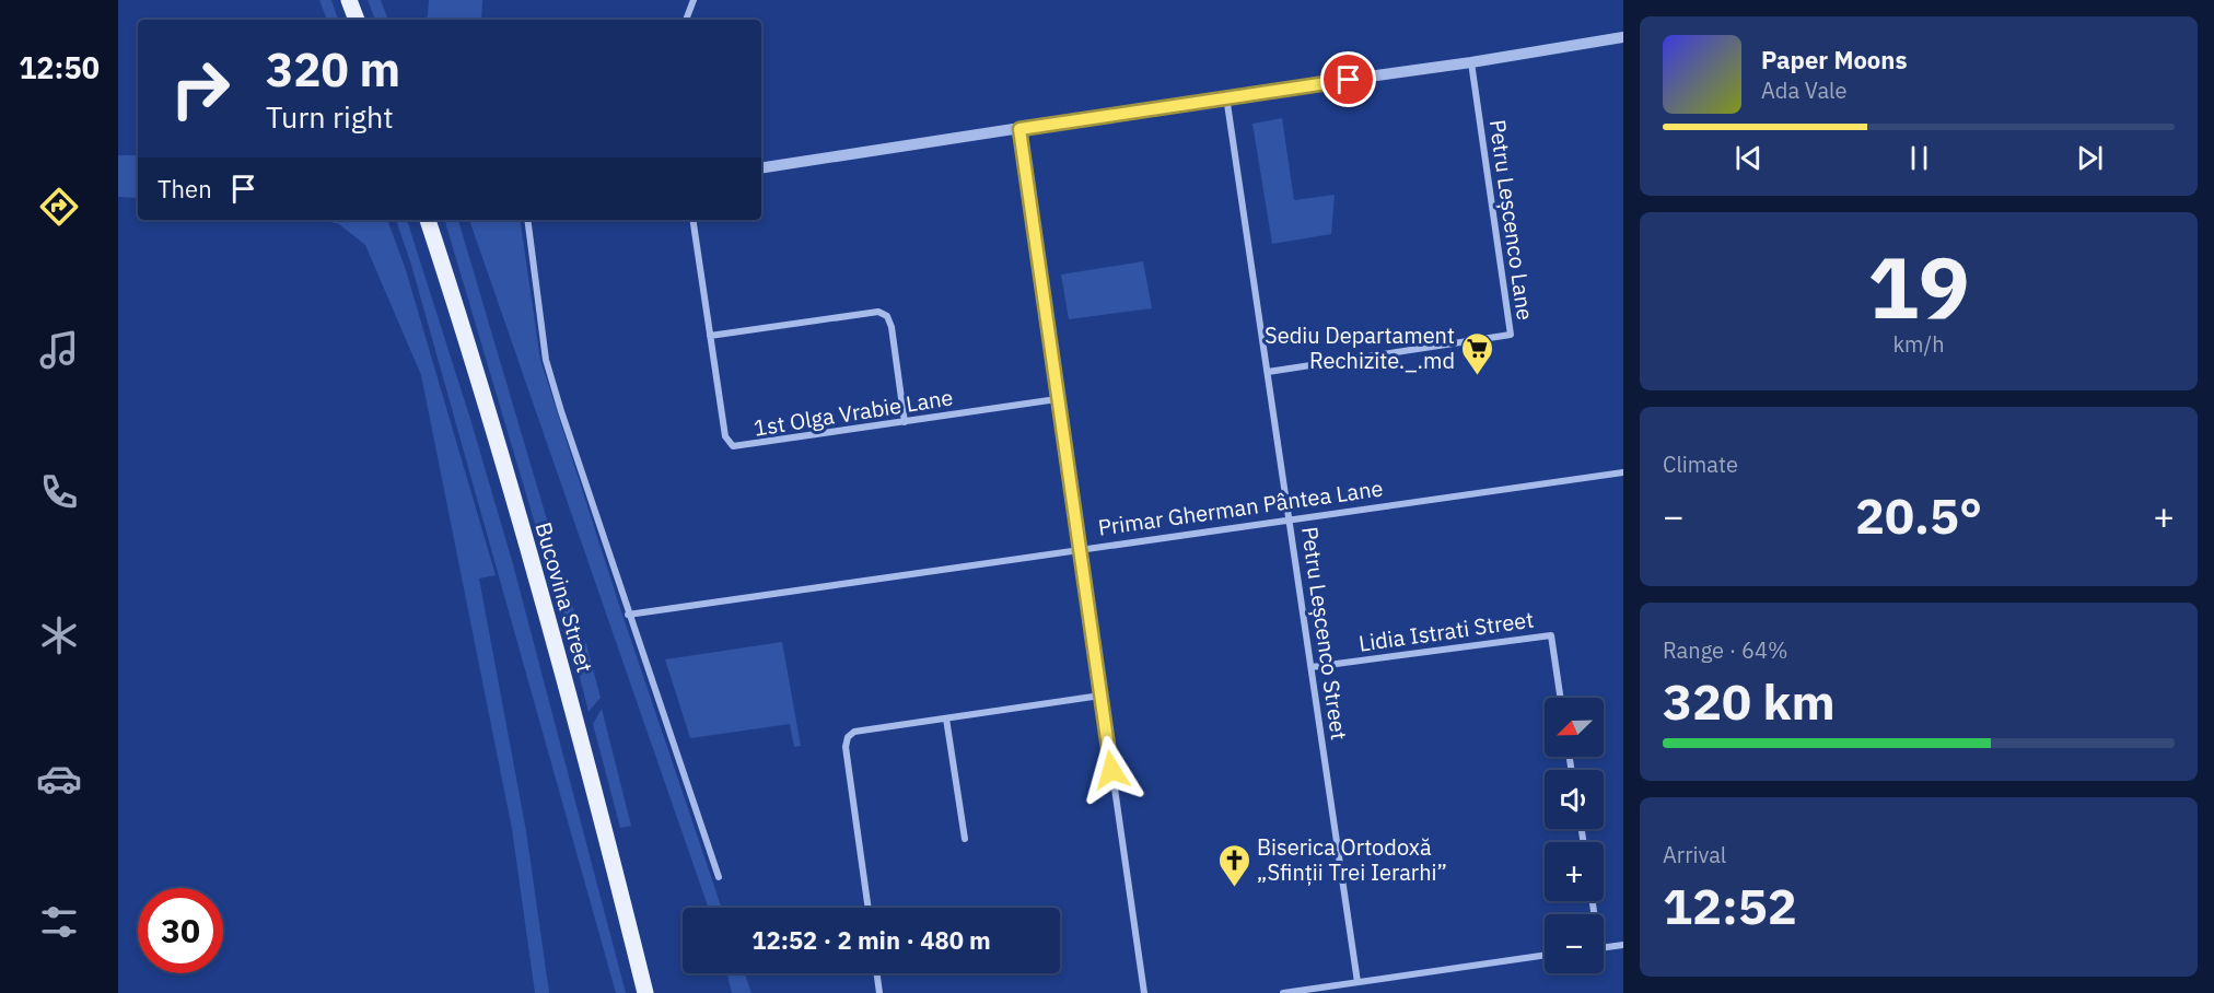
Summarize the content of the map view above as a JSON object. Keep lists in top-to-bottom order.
{
  "streets": {
    "main road": ["Bucovina Street"],
    "street": [
      "Petru Leșcenco Lane",
      "1st Olga Vrabie Lane",
      "Primar Gherman Pântea Lane",
      "Lidia Istrati Street",
      "Petru Leșcenco Street"
    ]
  },
  "crossings": [
    ["Petru Leșcenco Lane", "Petru Leșcenco Street"],
    ["Primar Gherman Pântea Lane", "Petru Leșcenco Street"],
    ["Lidia Istrati Street", "Petru Leșcenco Street"]
  ],
  "places": {
    "supermarket": ["Sediu Departament Rechizite._.md"],
    "church": ["Biserica Ortodoxă „Sfinții Trei Ierarhi”"]
  },
  "north": "bottom left",
  "page": {
    "tabs": "12:50",
    "turn": ["320 m", "Turn right"],
    "song": ["Paper Moons", "Ada Vale"],
    "then": "Then",
    "tile": [
      ["19", "km/h"],
      "Climate",
      ["Range · 64%", "320 km"],
      ["Arrival", "12:52"]
    ],
    "heat": ["−", "20.5°", "+"],
    "map_buttons": ["+", "−"],
    "limit": "30",
    "trip": "12:52 · 2 min · 480 m"
  }
}
